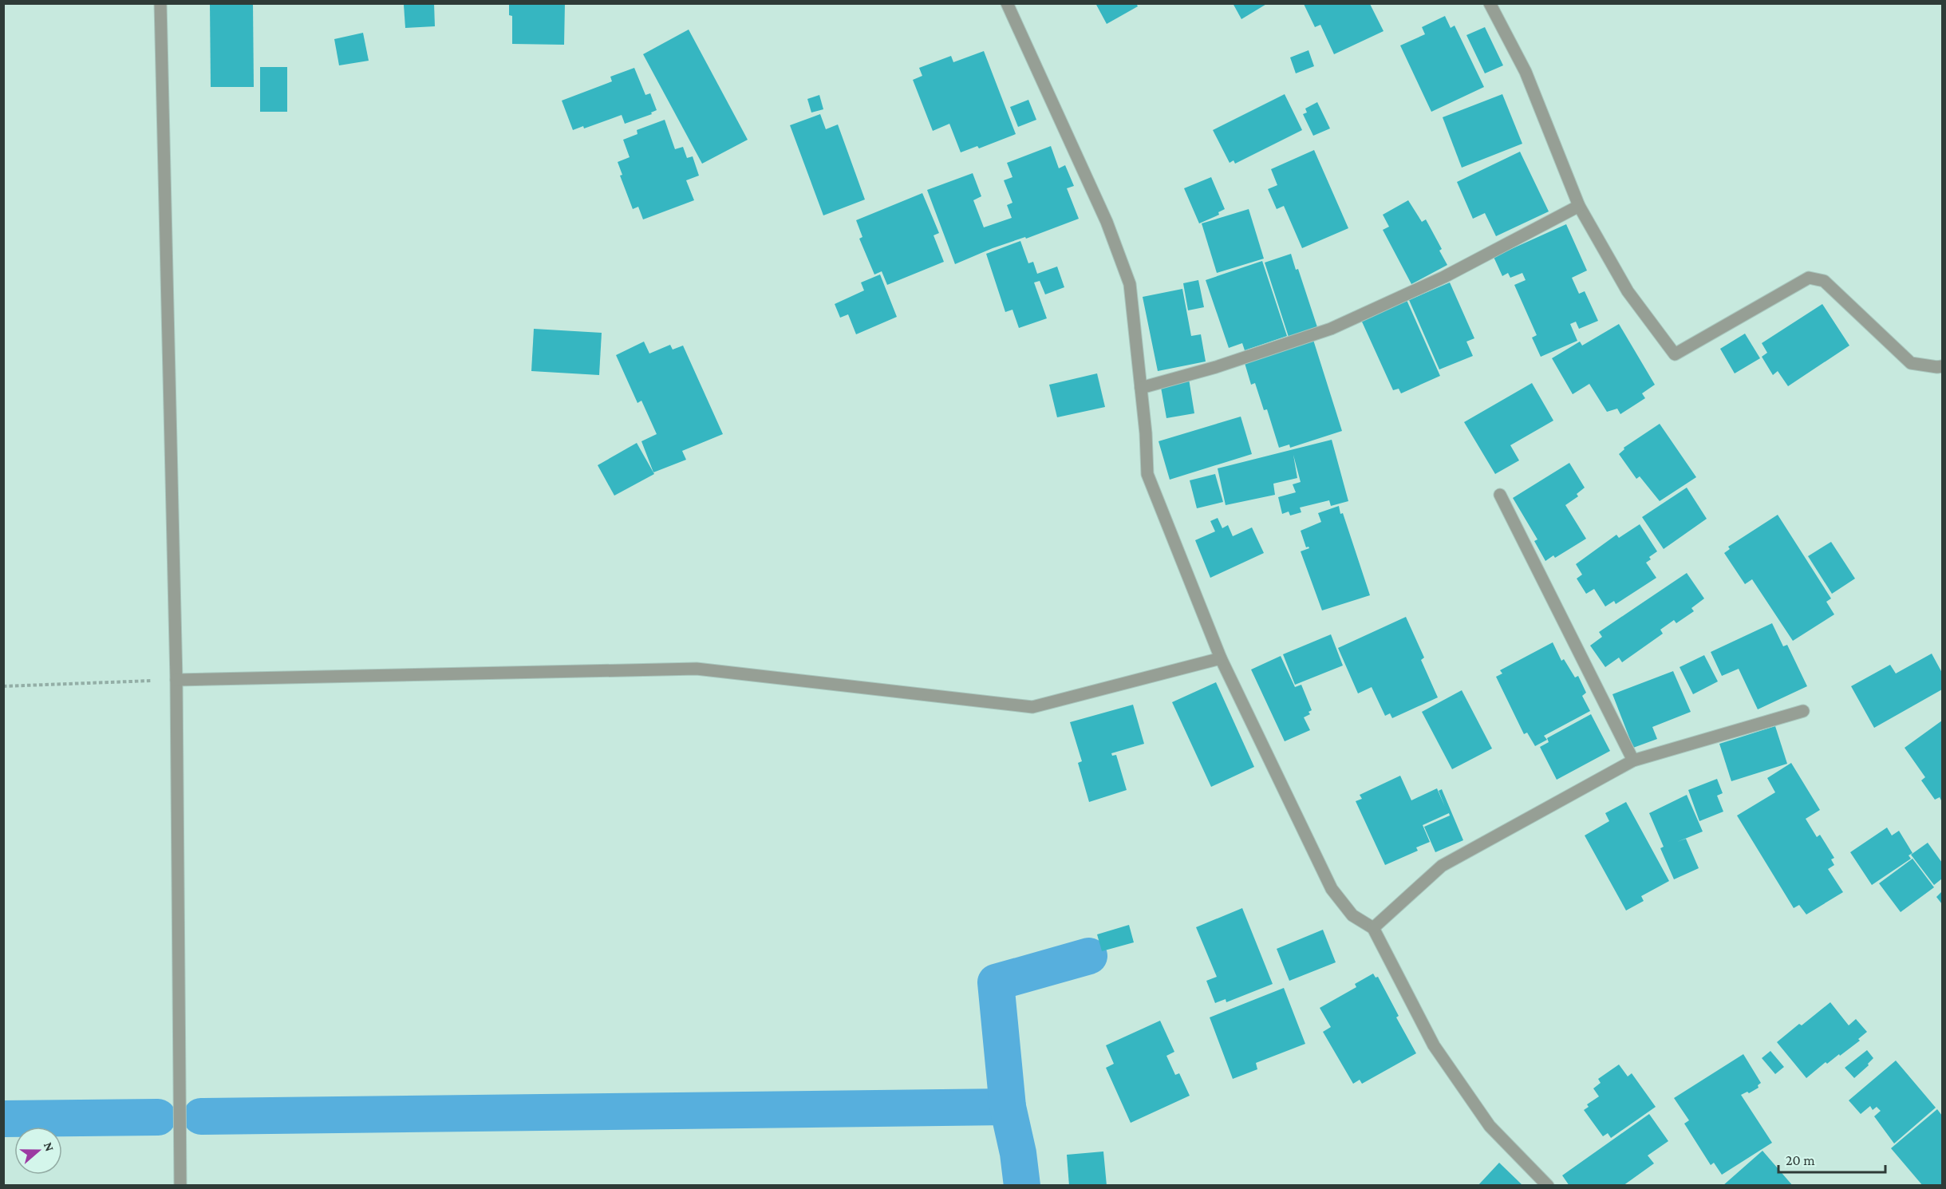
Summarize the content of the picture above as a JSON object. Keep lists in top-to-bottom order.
{
  "scale_bar": "20 m",
  "north": "right"
}
